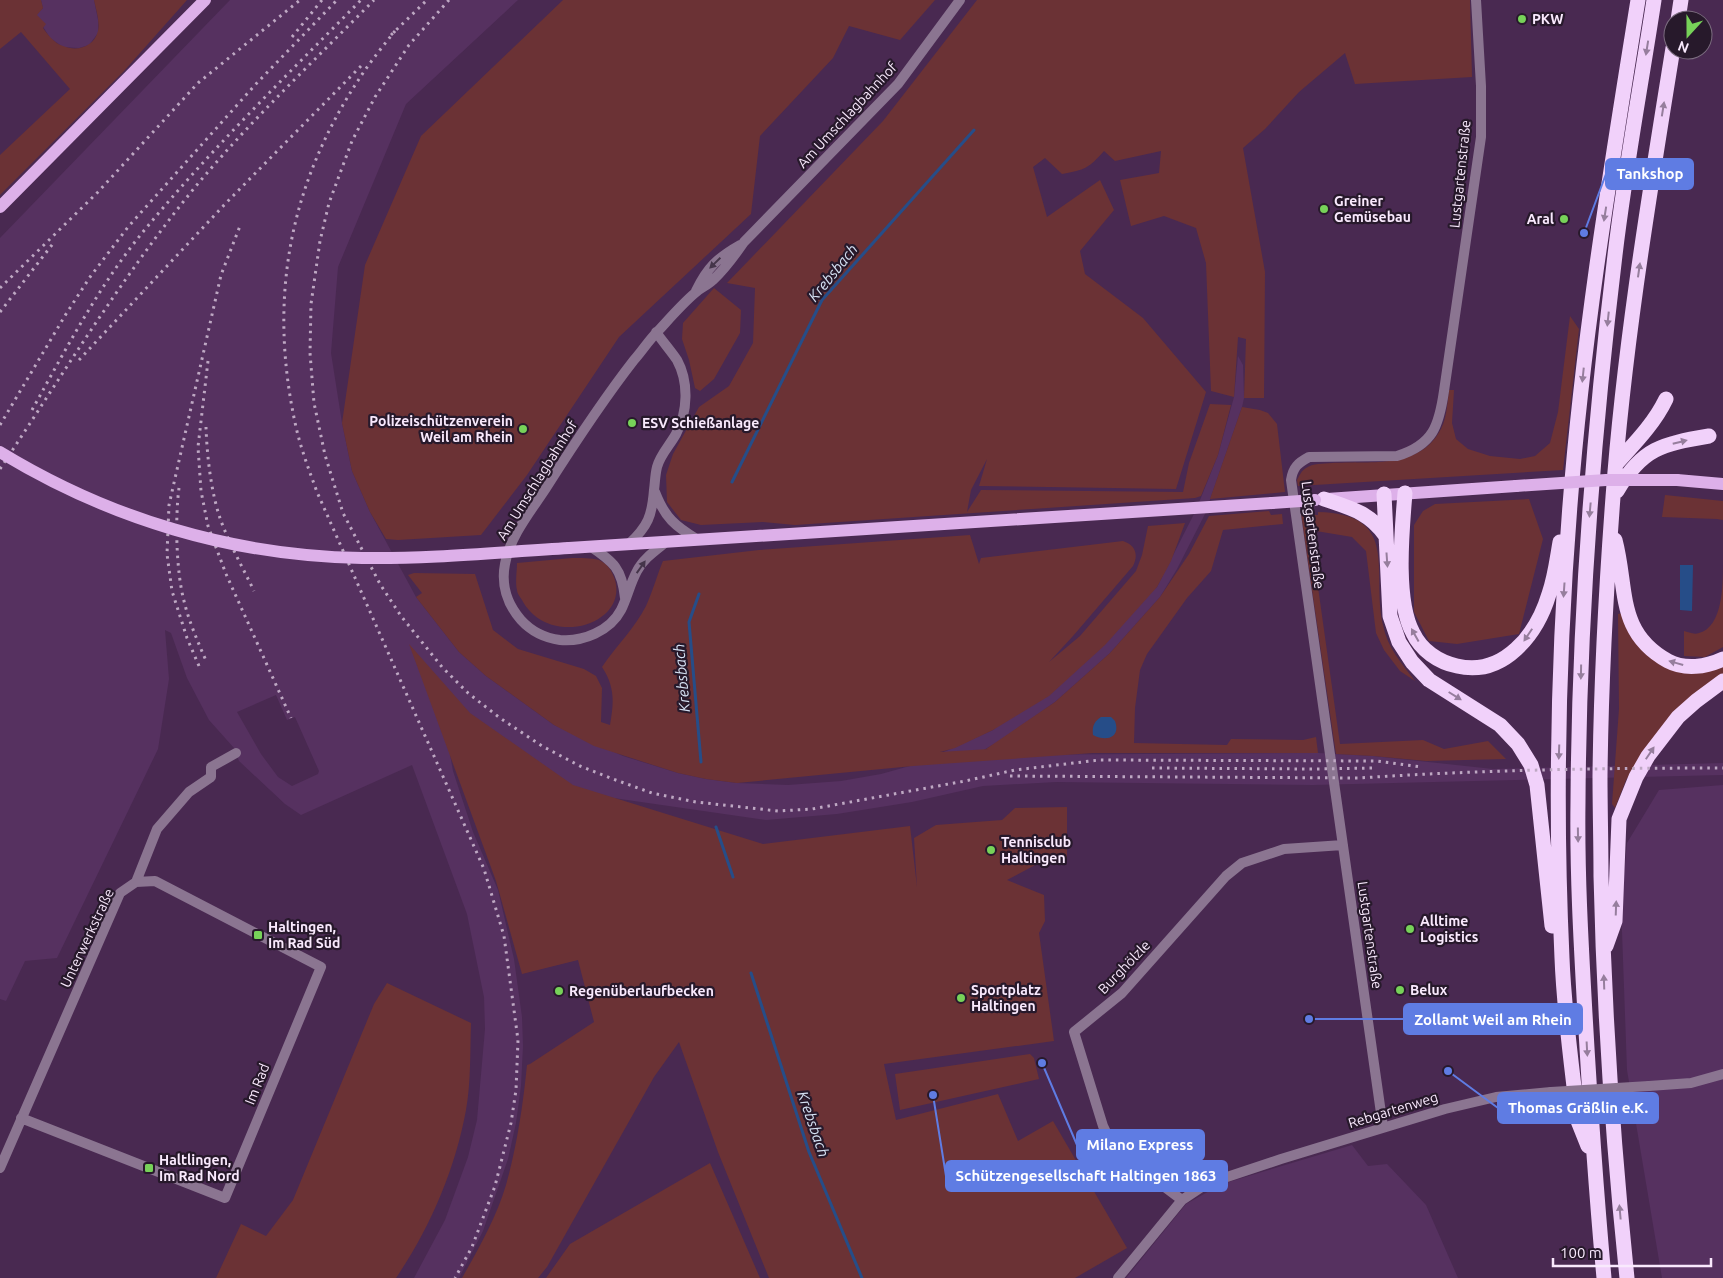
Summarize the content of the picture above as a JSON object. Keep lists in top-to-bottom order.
{
  "streets": {
    "street": [
      "Am Umschlagbahnhof",
      "Lustgartenstraße",
      "Unterwerkstraße",
      "Burghölzle",
      "Im Rad",
      "Rebgartenweg"
    ]
  },
  "crossings": [
    ["Lustgartenstraße", "Burghölzle"],
    ["Lustgartenstraße", "Rebgartenweg"],
    ["Unterwerkstraße", "Im Rad"],
    ["Burghölzle", "Rebgartenweg"]
  ],
  "water": ["Krebsbach"],
  "places": {
    "other": [
      "PKW",
      "Greiner Gemüsebau",
      "Aral",
      "Tankshop",
      "ESV Schießanlage",
      "Polizeischützenverein Weil am Rhein",
      "Tennisclub Haltingen",
      "Alltime Logistics",
      "Belux",
      "Regenüberlaufbecken",
      "Sportplatz Haltingen",
      "Zollamt Weil am Rhein",
      "Milano Express",
      "Thomas Gräßlin e.K.",
      "Schützengesellschaft Haltingen 1863"
    ],
    "transit": ["Haltingen, Im Rad Süd", "Haltlingen, Im Rad Nord"]
  },
  "scale_bar": "100 m",
  "north": "bottom"
}
